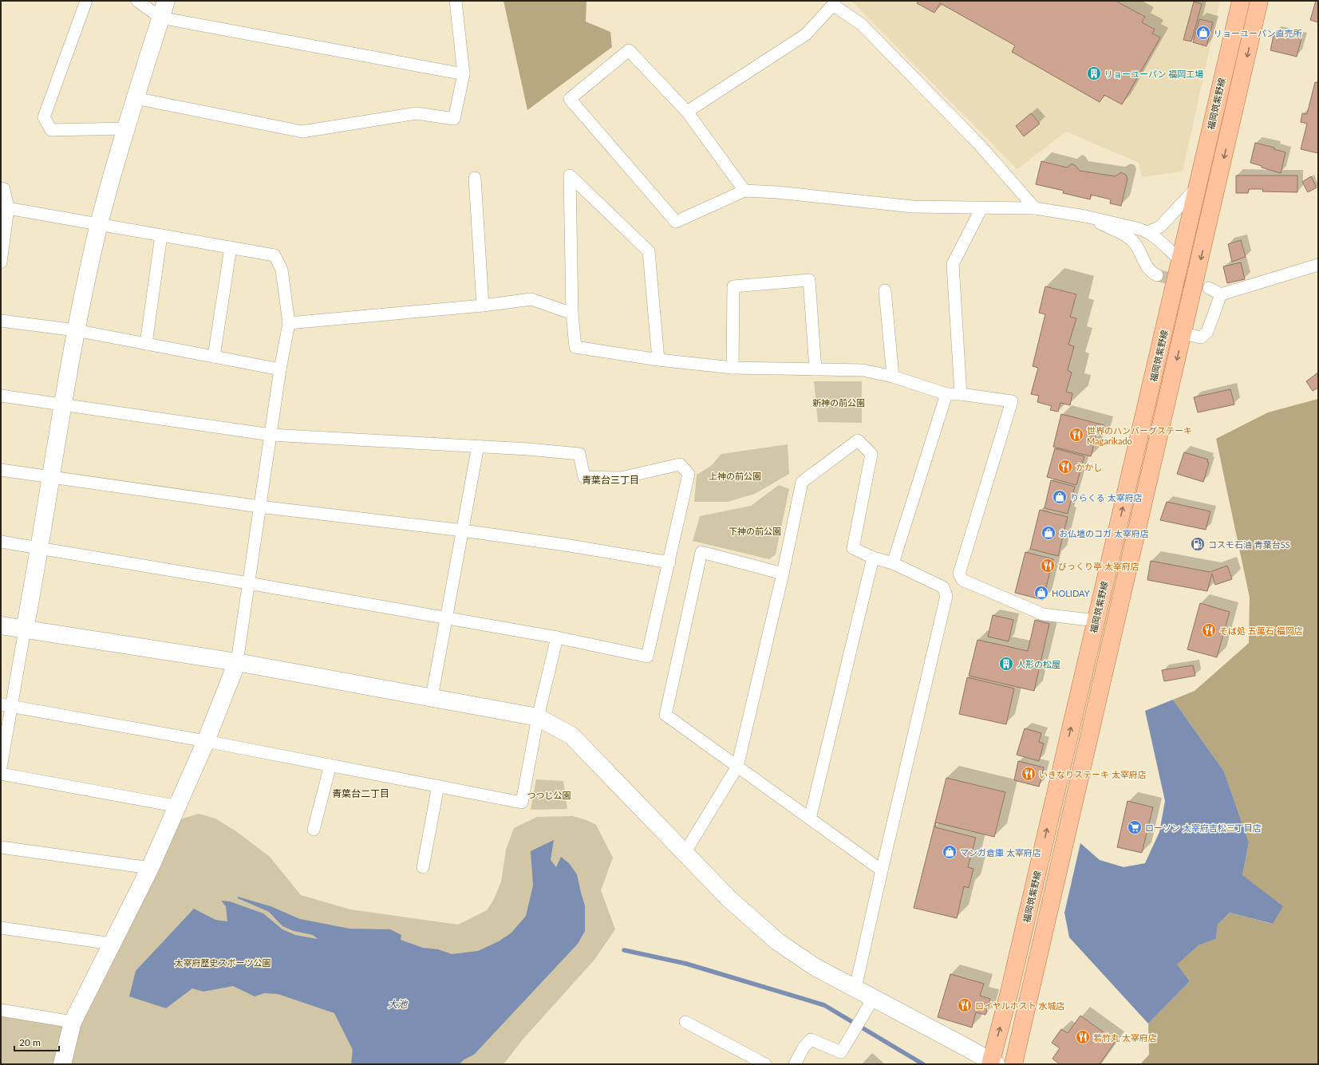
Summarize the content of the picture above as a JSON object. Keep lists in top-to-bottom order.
{
  "streets": {
    "main road": ["福岡筑紫野線"]
  },
  "districts": ["青葉台三丁目", "青葉台二丁目"],
  "water": ["大池"],
  "parks": [
    "新神の前公園",
    "上神の前公園",
    "下神の前公園",
    "つつじ公園",
    "太宰府歴史スポーツ公園"
  ],
  "places": {
    "shop": [
      "リョーユーパン直売所",
      "りらくる 太宰府店",
      "お仏壇のコガ 太宰府店",
      "HOLIDAY",
      "マンガ倉庫 太宰府店"
    ],
    "building": ["リョーユーパン 福岡工場", "人形の松屋"],
    "restaurant": [
      "世界のハンバーグステーキ Magarikado",
      "かかし",
      "びっくり亭 太宰府店",
      "そば処 五萬石 福岡店",
      "いきなりステーキ 太宰府店",
      "ロイヤルホスト 水城店",
      "若竹丸 太宰府店"
    ],
    "fuel station": ["コスモ石油 青葉台SS"],
    "supermarket": ["ローソン 太宰府吉松三丁目店"]
  },
  "scale_bar": "20 m"
}
